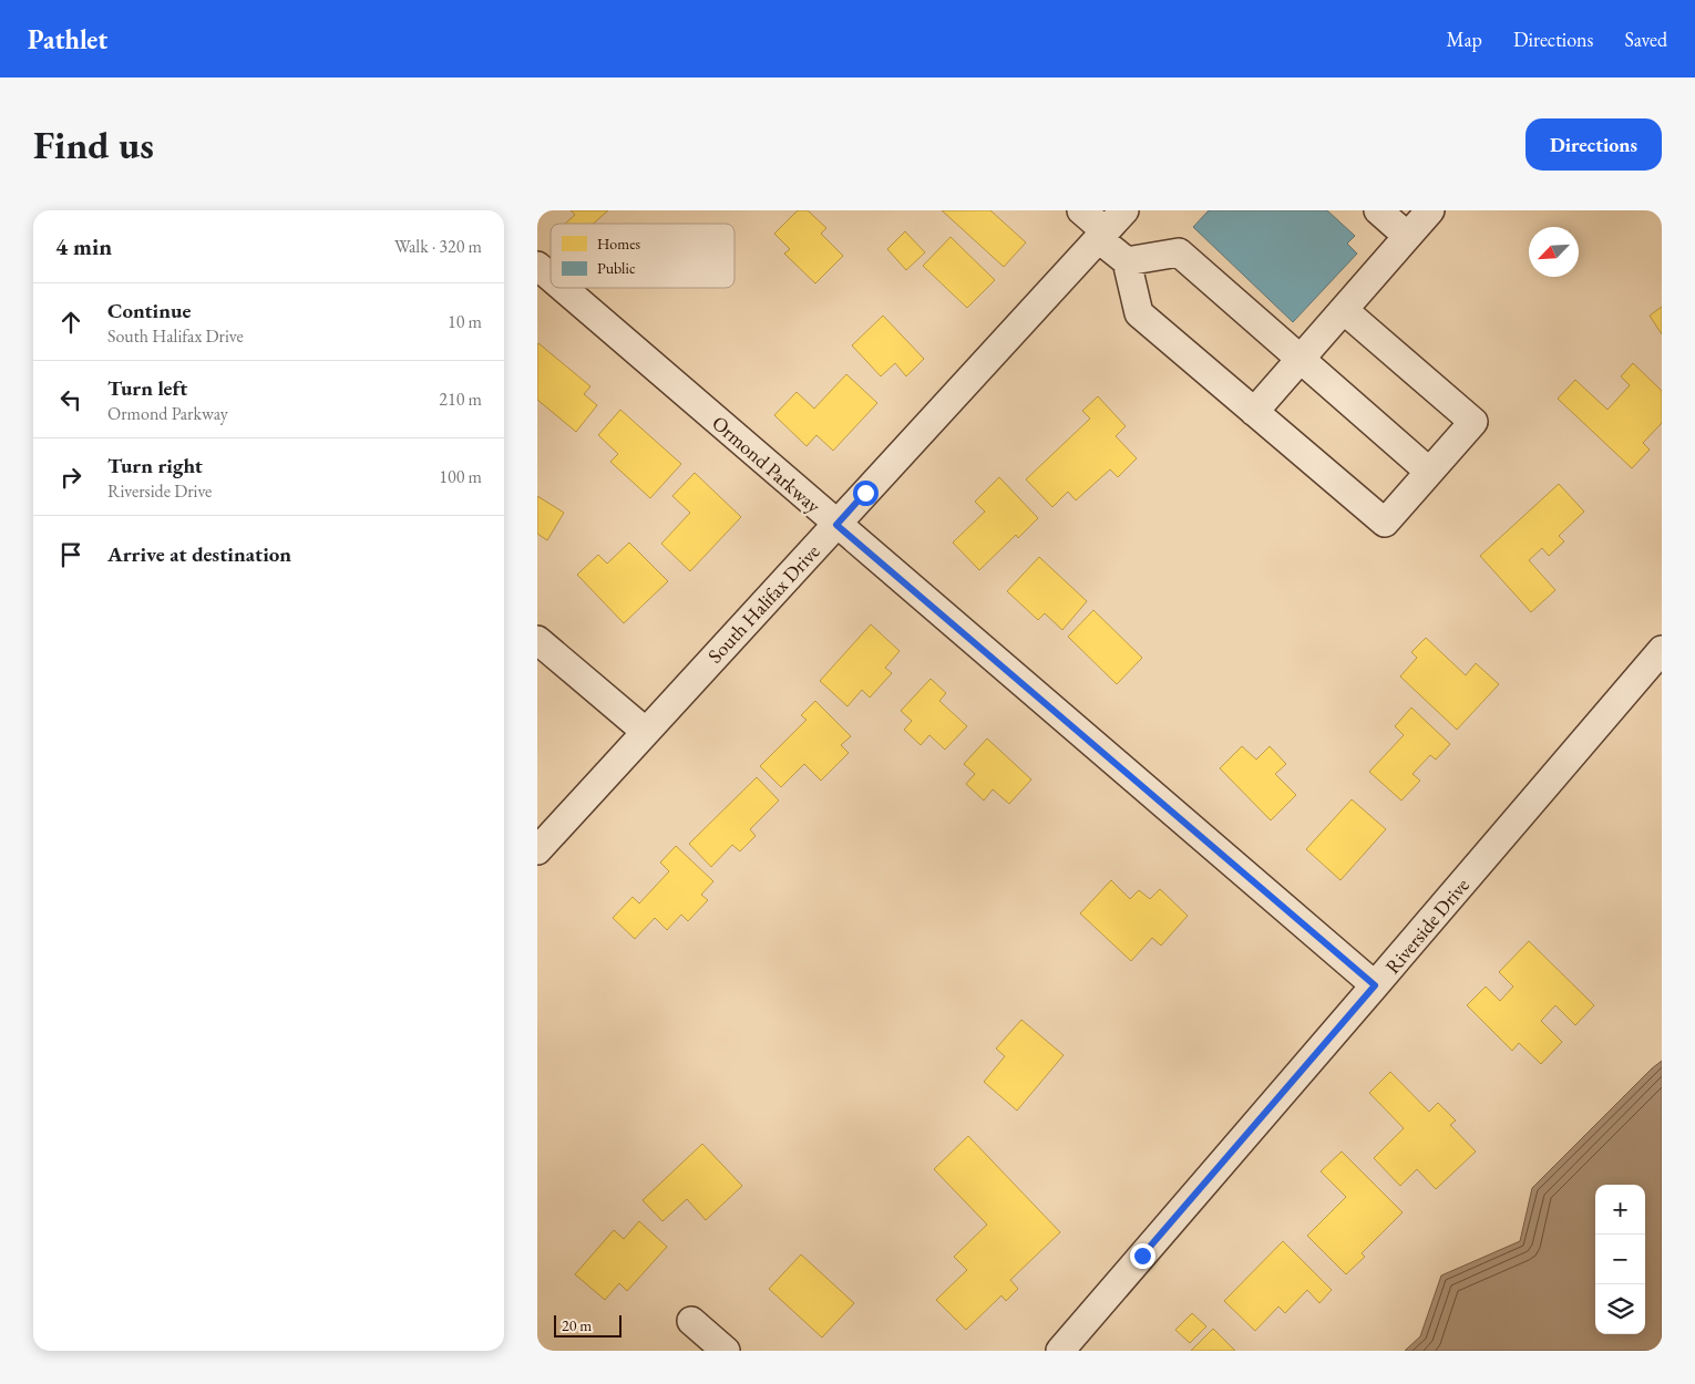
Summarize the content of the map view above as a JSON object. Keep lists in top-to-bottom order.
{
  "streets": {
    "street": ["Ormond Parkway", "South Halifax Drive", "Riverside Drive"]
  },
  "crossings": [
    ["Ormond Parkway", "South Halifax Drive"],
    ["Ormond Parkway", "Riverside Drive"]
  ],
  "legend": ["Homes", "Public"],
  "scale_bar": "20 m",
  "north": "bottom left",
  "page": {
    "header": "Pathlet",
    "nav": ["Map", "Directions", "Saved"],
    "buttons": "Directions",
    "title": "Find us",
    "heading": ["4 min", "Walk · 320 m"],
    "list": [
      ["Continue", "South Halifax Drive", "10 m"],
      ["Turn left", "Ormond Parkway", "210 m"],
      ["Turn right", "Riverside Drive", "100 m"],
      "Arrive at destination"
    ],
    "map_buttons": ["+", "−"],
    "scale": "20 m"
  }
}
